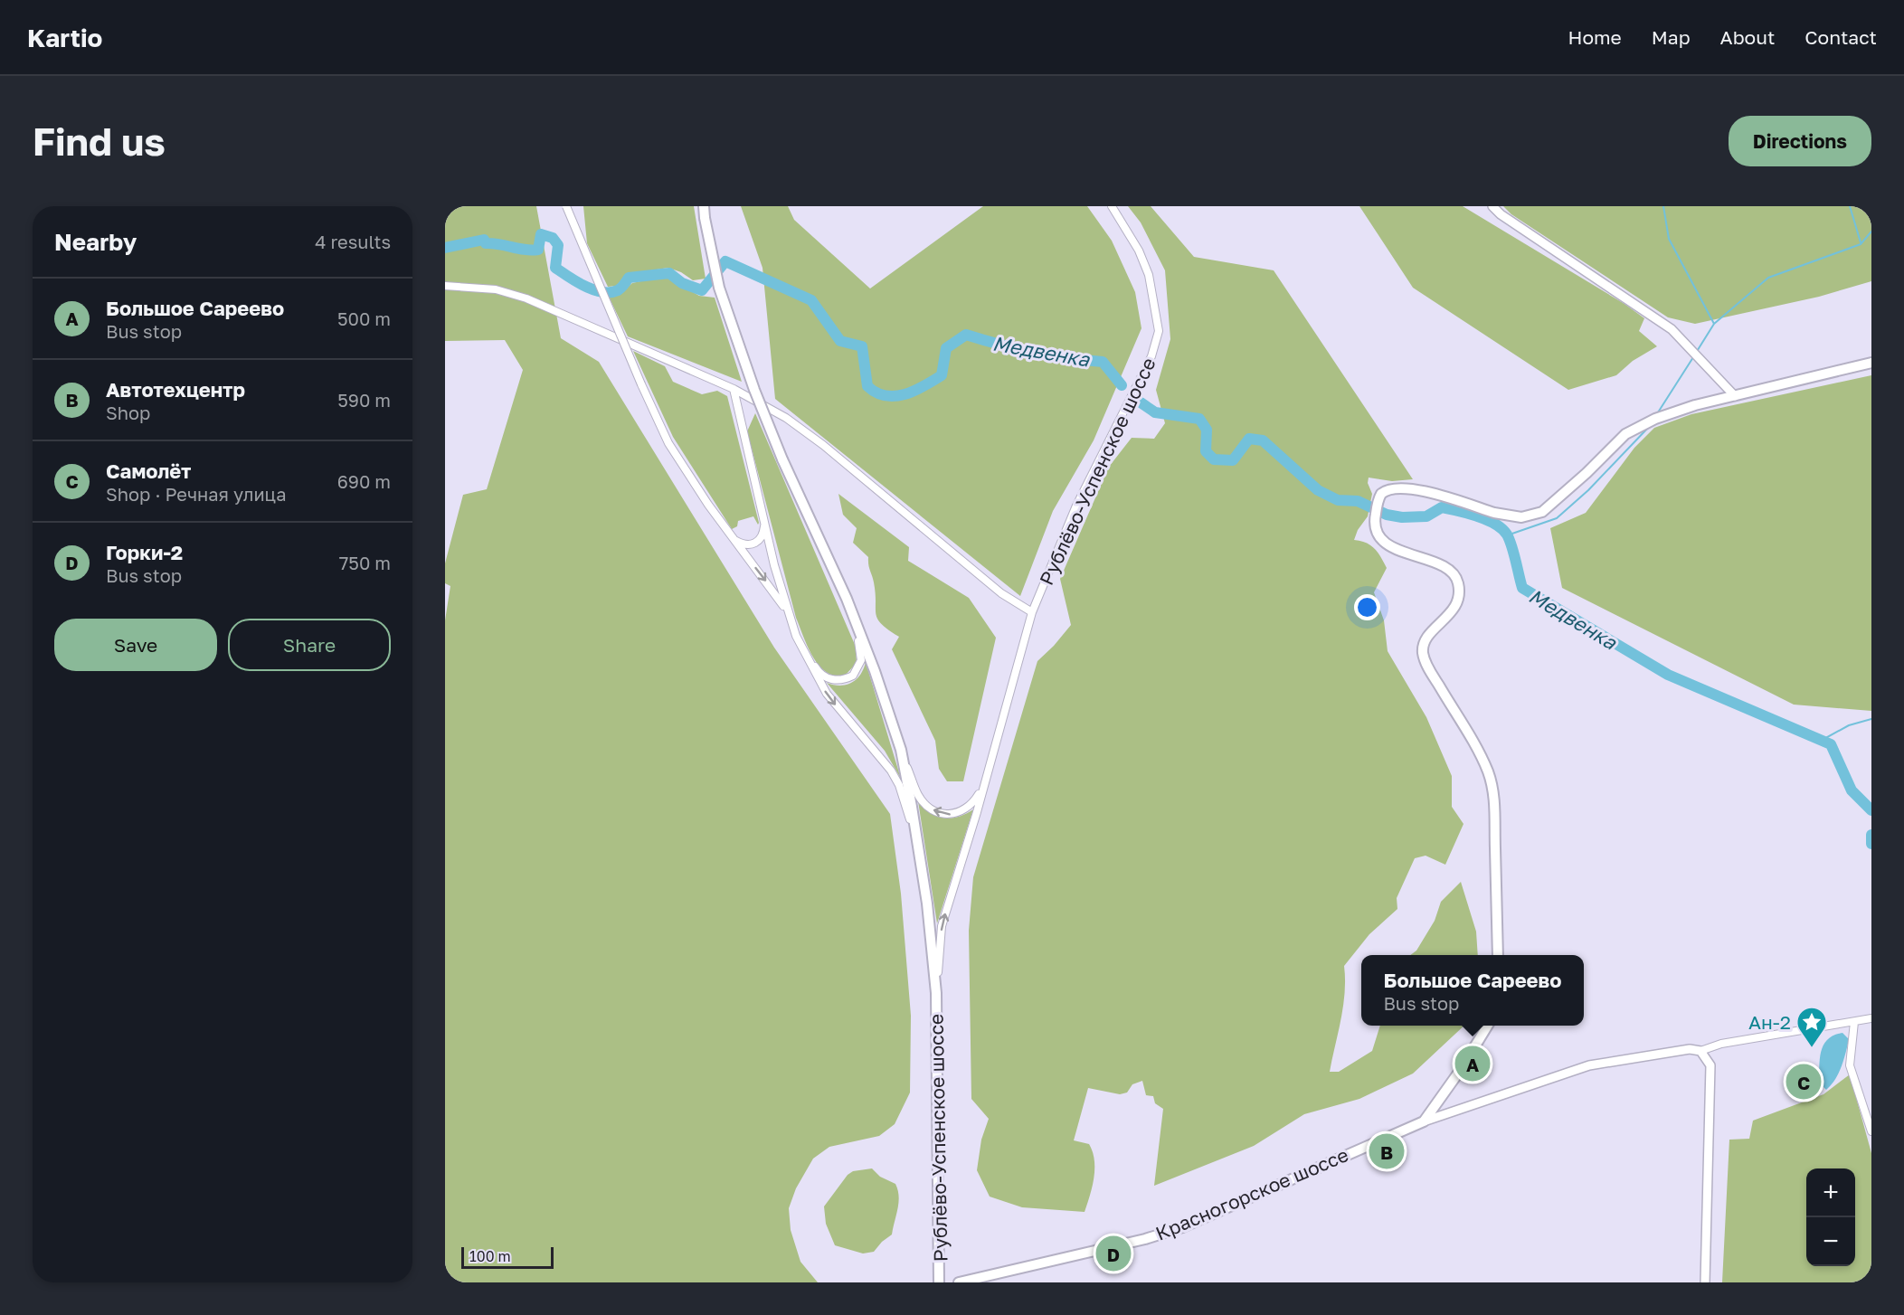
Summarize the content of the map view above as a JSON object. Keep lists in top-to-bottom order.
{
  "streets": {
    "main road": ["Рублёво-Успенское шоссе", "Красногорское шоссе"]
  },
  "water": ["Медвенка"],
  "places": {
    "place": ["Ан-2"]
  },
  "scale_bar": "100 m",
  "page": {
    "header": "Kartio",
    "nav": [
      "Home",
      "Map",
      "About",
      "Contact"
    ],
    "buttons": [
      "Directions",
      ["Save", "Share"]
    ],
    "title": "Find us",
    "heading": ["Nearby", "4 results"],
    "list": [
      {
        "mark": "A",
        "name": "Большое Сареево",
        "note": "Bus stop",
        "value": "500 m"
      },
      {
        "mark": "B",
        "name": "Автотехцентр",
        "note": "Shop",
        "value": "590 m"
      },
      {
        "mark": "C",
        "name": "Самолёт",
        "note": "Shop · Речная улица",
        "value": "690 m"
      },
      {
        "mark": "D",
        "name": "Горки-2",
        "note": "Bus stop",
        "value": "750 m"
      }
    ],
    "popup": ["Большое Сареево", "Bus stop"],
    "pins": [
      "A",
      "C",
      "B",
      "D"
    ],
    "map_buttons": ["+", "−"],
    "scale": "100 m"
  }
}
